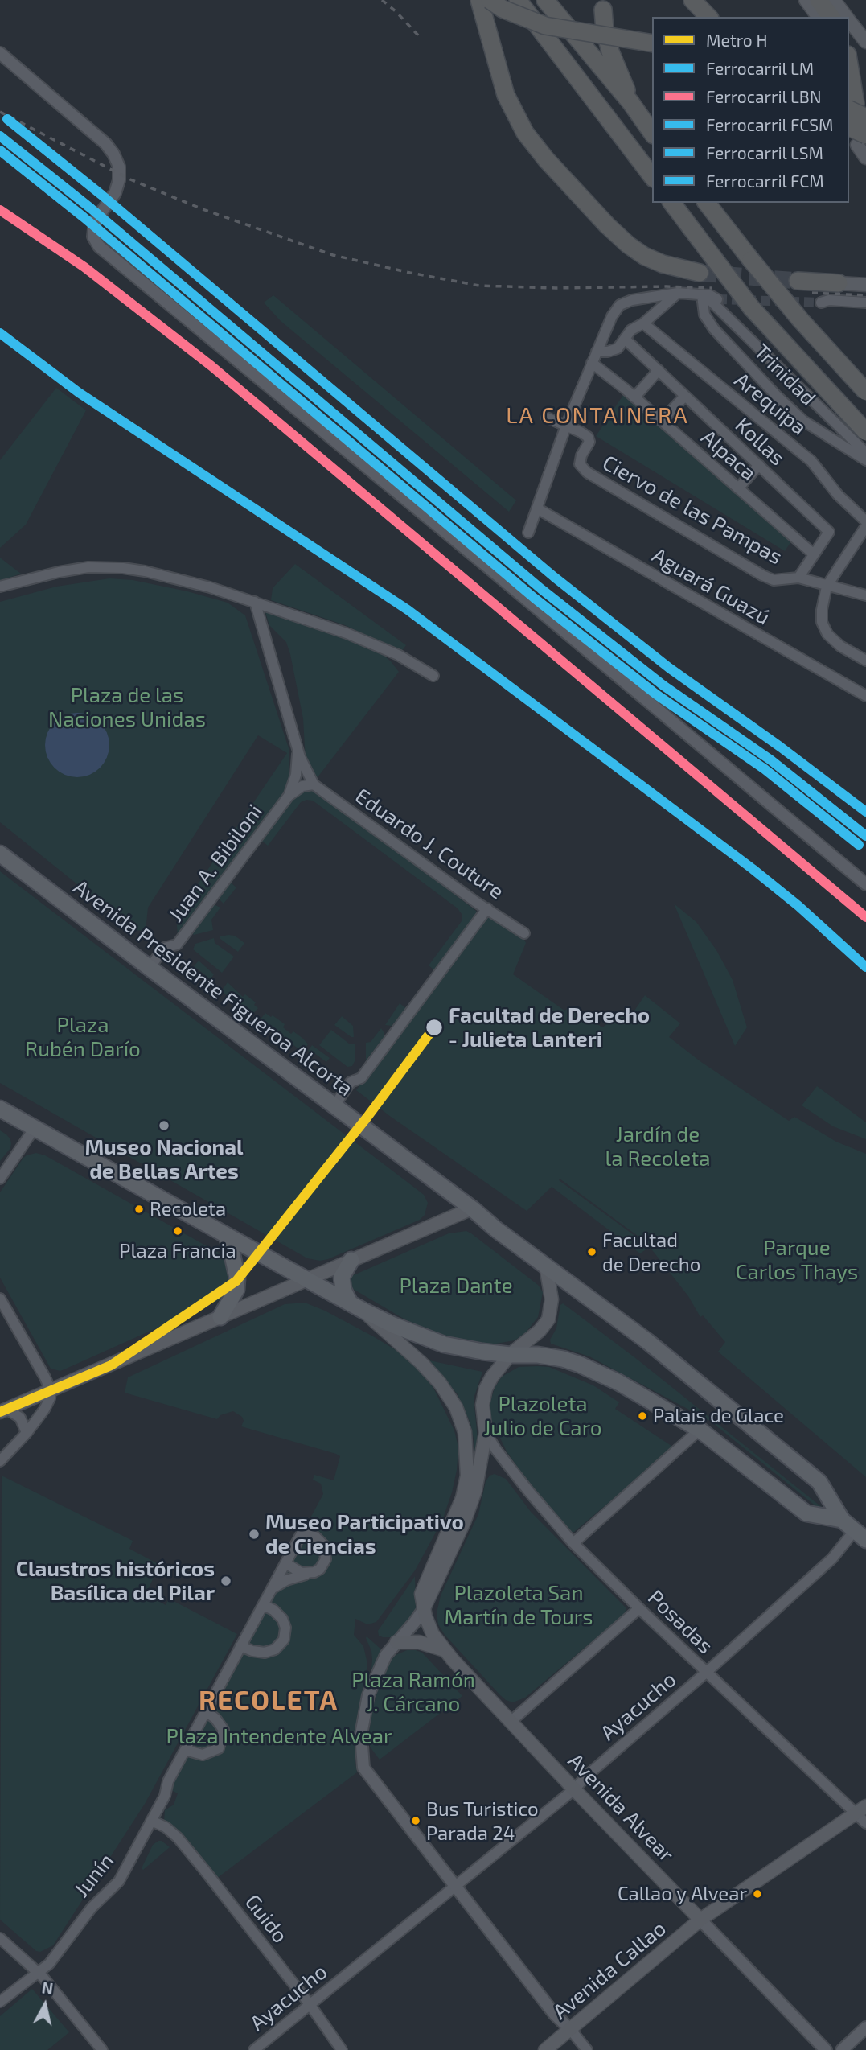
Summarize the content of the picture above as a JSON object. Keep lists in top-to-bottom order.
{
  "streets": {
    "main road": ["Avenida Presidente Figueroa Alcorta", "Avenida Alvear", "Avenida Callao"],
    "street": [
      "Trinidad",
      "Arequipa",
      "Kollas",
      "Alpaca",
      "Ciervo de las Pampas",
      "Aguará Guazú",
      "Eduardo J. Couture",
      "Juan A. Bibiloni",
      "Posadas",
      "Ayacucho",
      "Junín",
      "Guido"
    ]
  },
  "crossings": [
    ["Kollas", "Alpaca"],
    ["Kollas", "Ciervo de las Pampas"],
    ["Eduardo J. Couture", "Juan A. Bibiloni"],
    ["Juan A. Bibiloni", "Avenida Presidente Figueroa Alcorta"],
    ["Avenida Presidente Figueroa Alcorta", "Ayacucho"],
    ["Posadas", "Ayacucho"],
    ["Posadas", "Avenida Callao"],
    ["Ayacucho", "Avenida Alvear"],
    ["Ayacucho", "Guido"],
    ["Avenida Alvear", "Avenida Callao"],
    ["Junín", "Guido"]
  ],
  "districts": ["LA CONTAINERA", "RECOLETA"],
  "parks": [
    "Plaza de las Naciones Unidas",
    "Plaza Rubén Darío",
    "Jardín de la Recoleta",
    "Parque Carlos Thays",
    "Plaza Dante",
    "Plazoleta Julio de Caro",
    "Plazoleta San Martín de Tours",
    "Plaza Ramón J. Cárcano",
    "Plaza Intendente Alvear"
  ],
  "places": [
    "Facultad de Derecho - Julieta Lanteri",
    "Museo Nacional de Bellas Artes",
    "Recoleta",
    "Plaza Francia",
    "Facultad de Derecho",
    "Palais de Glace",
    "Museo Participativo de Ciencias",
    "Claustros históricos Basílica del Pilar",
    "Bus Turistico Parada 24",
    "Callao y Alvear"
  ],
  "lines": [
    "rail line FCM",
    "rail line FCSM",
    "rail line LSM",
    "rail line LBN",
    "rail line LM",
    "metro line H"
  ],
  "legend": [
    "Metro H",
    "Ferrocarril LM",
    "Ferrocarril LBN",
    "Ferrocarril FCSM",
    "Ferrocarril LSM",
    "Ferrocarril FCM"
  ],
  "north": "top"
}
